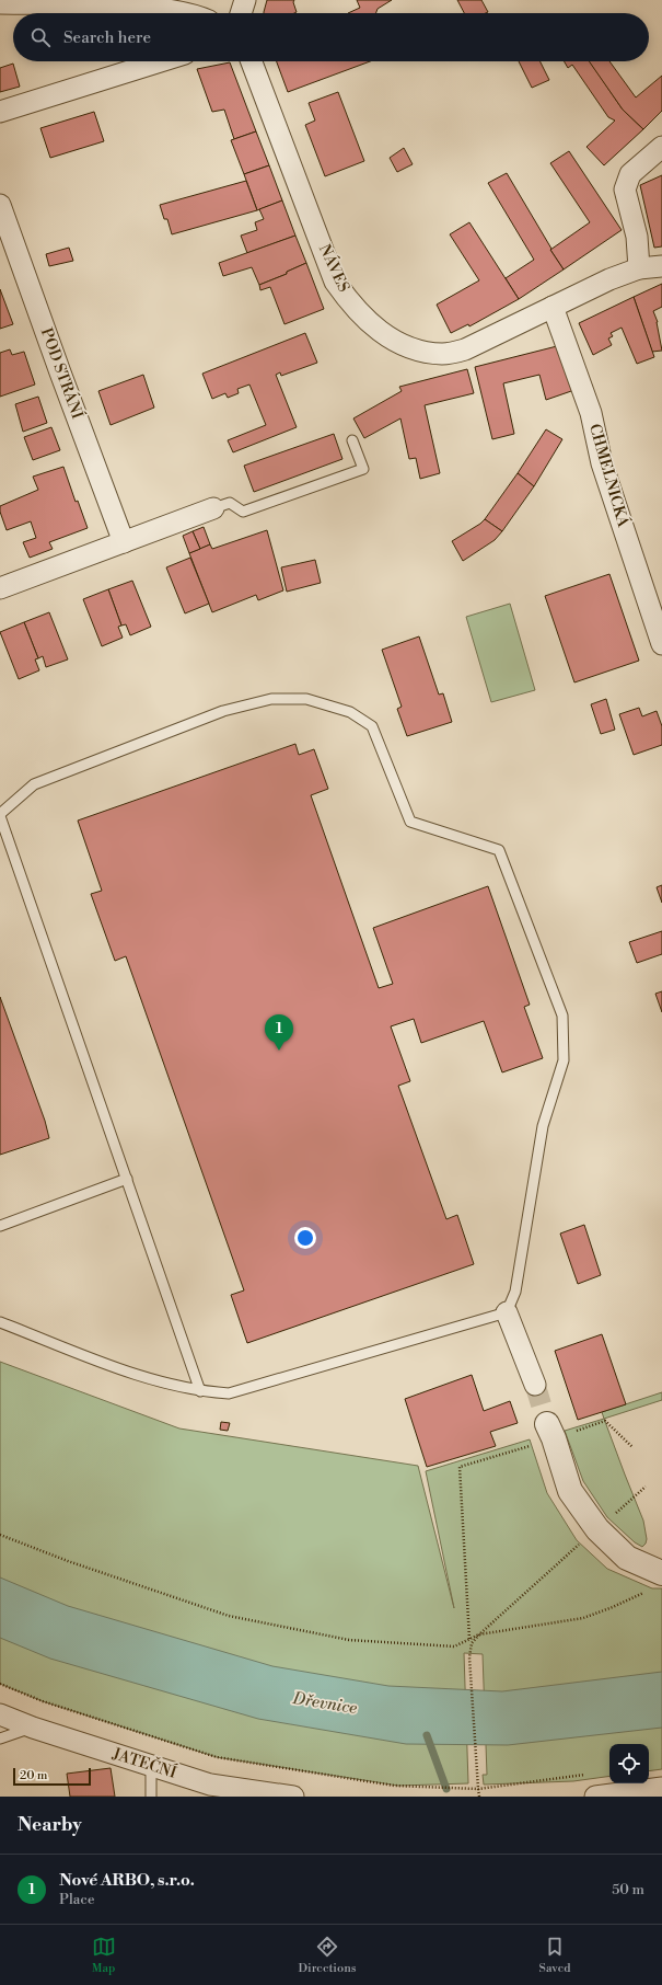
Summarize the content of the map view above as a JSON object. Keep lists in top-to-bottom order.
{
  "streets": {
    "street": [
      "NÁVES",
      "POD STRÁNÍ",
      "CHMELNICKÁ",
      "JATEČNÍ"
    ]
  },
  "crossings": [
    ["NÁVES", "CHMELNICKÁ"]
  ],
  "water": ["Dřevnice"],
  "scale_bar": "20 m",
  "page": {
    "search": "Search here",
    "pins": "1",
    "scale": "20 m",
    "heading": "Nearby",
    "list": [
      {
        "mark": "1",
        "name": "Nové ARBO, s.r.o.",
        "note": "Place",
        "value": "50 m"
      }
    ],
    "nav": ["Map", "Directions", "Saved"]
  }
}
